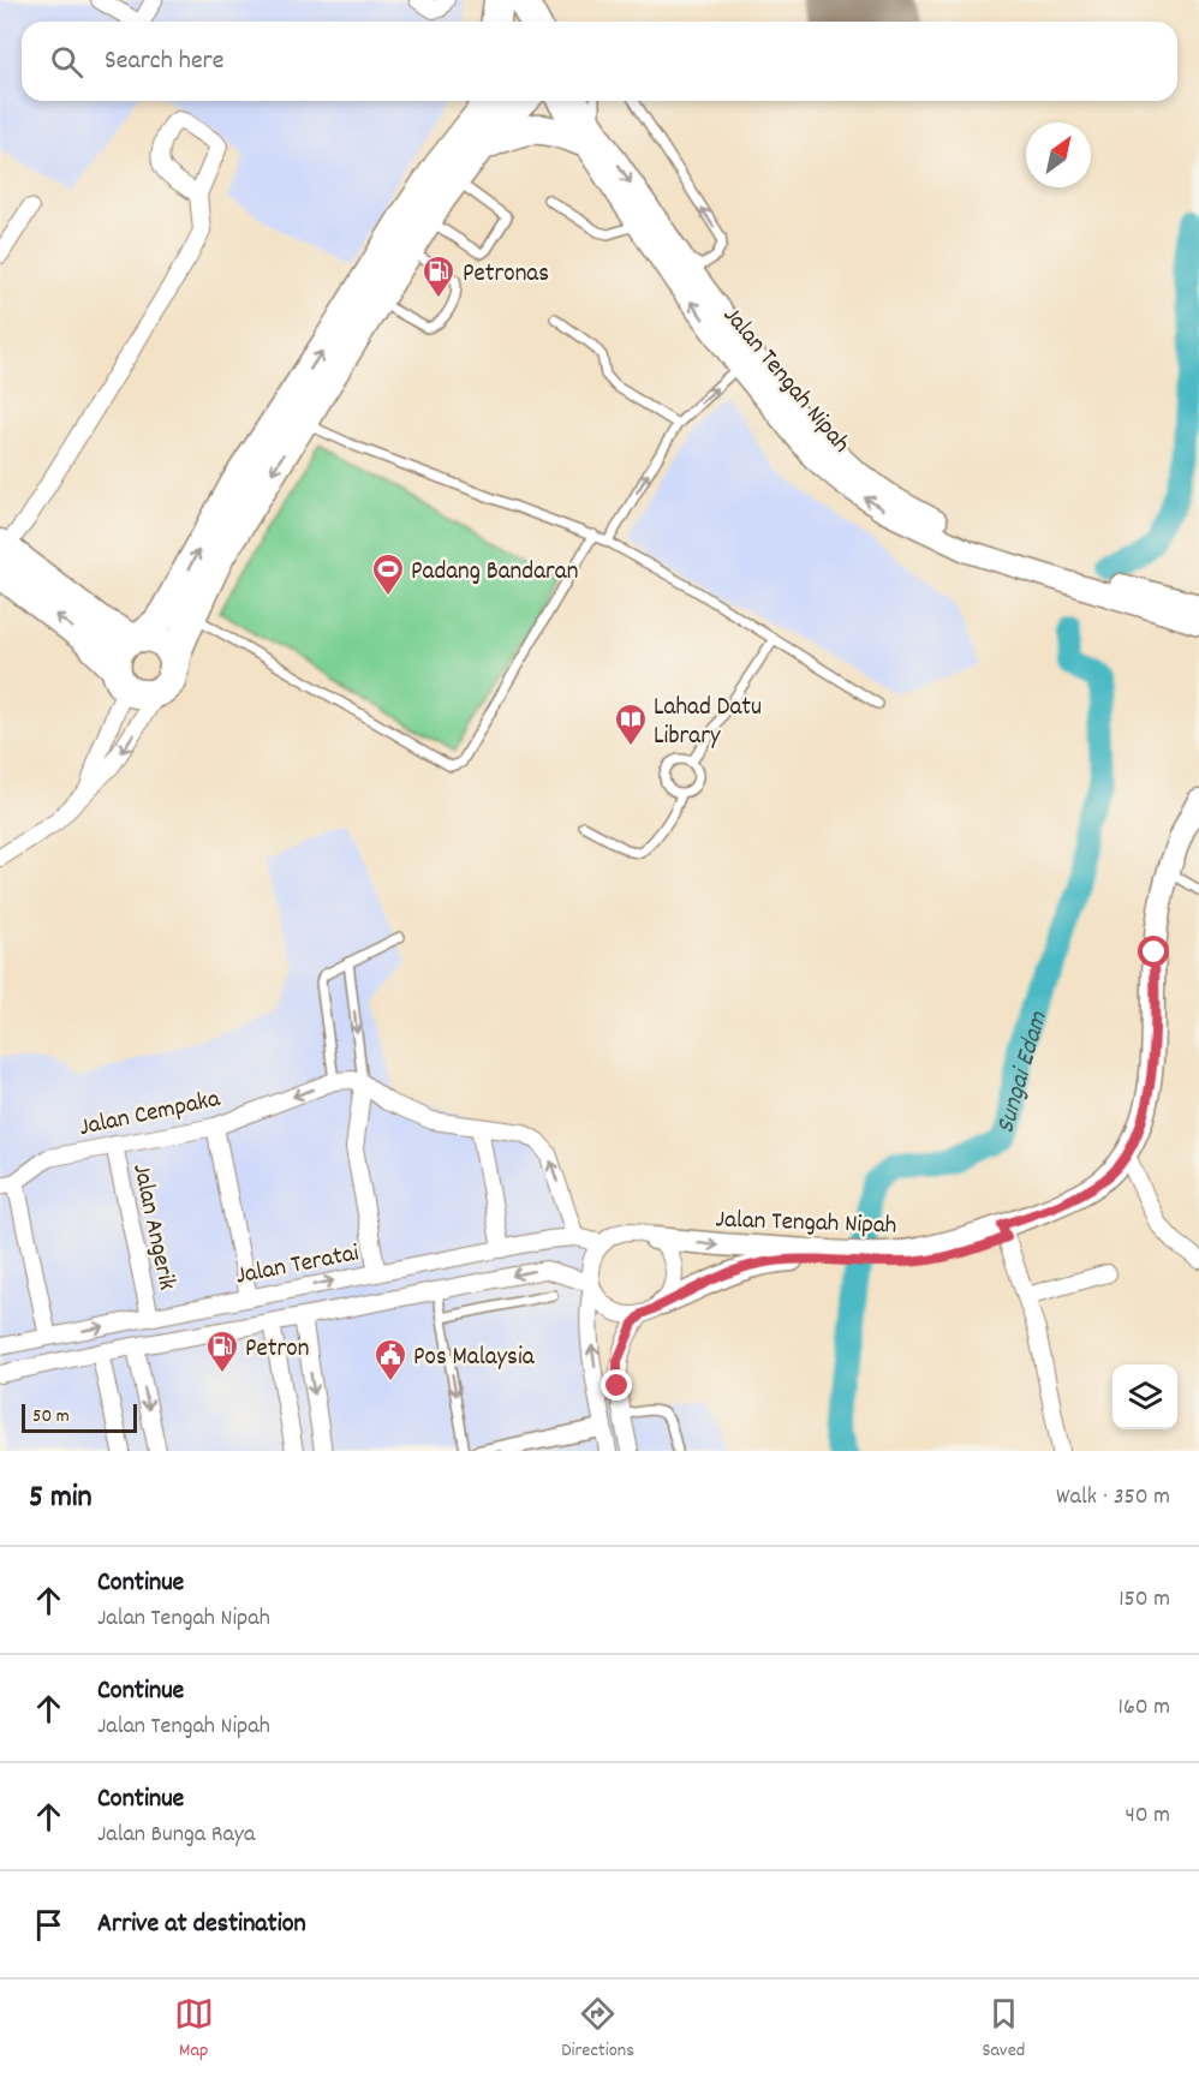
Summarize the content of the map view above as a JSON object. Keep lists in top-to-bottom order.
{
  "streets": {
    "main road": ["Jalan Tengah Nipah"],
    "street": ["Jalan Cempaka", "Jalan Angerik", "Jalan Teratai"]
  },
  "crossings": [
    ["Jalan Tengah Nipah", "Jalan Teratai"],
    ["Jalan Cempaka", "Jalan Angerik"],
    ["Jalan Cempaka", "Jalan Teratai"],
    ["Jalan Angerik", "Jalan Teratai"]
  ],
  "water": ["Sungai Edam"],
  "places": {
    "fuel station": ["Petronas", "Petron"],
    "sports": ["Padang Bandaran"],
    "library": ["Lahad Datu Library"],
    "public building": ["Pos Malaysia"]
  },
  "scale_bar": "50 m",
  "north": "top right",
  "page": {
    "search": "Search here",
    "scale": "50 m",
    "heading": ["5 min", "Walk · 350 m"],
    "list": [
      ["Continue", "Jalan Tengah Nipah", "150 m"],
      ["Continue", "Jalan Tengah Nipah", "160 m"],
      ["Continue", "Jalan Bunga Raya", "40 m"],
      "Arrive at destination"
    ],
    "nav": ["Map", "Directions", "Saved"]
  }
}
